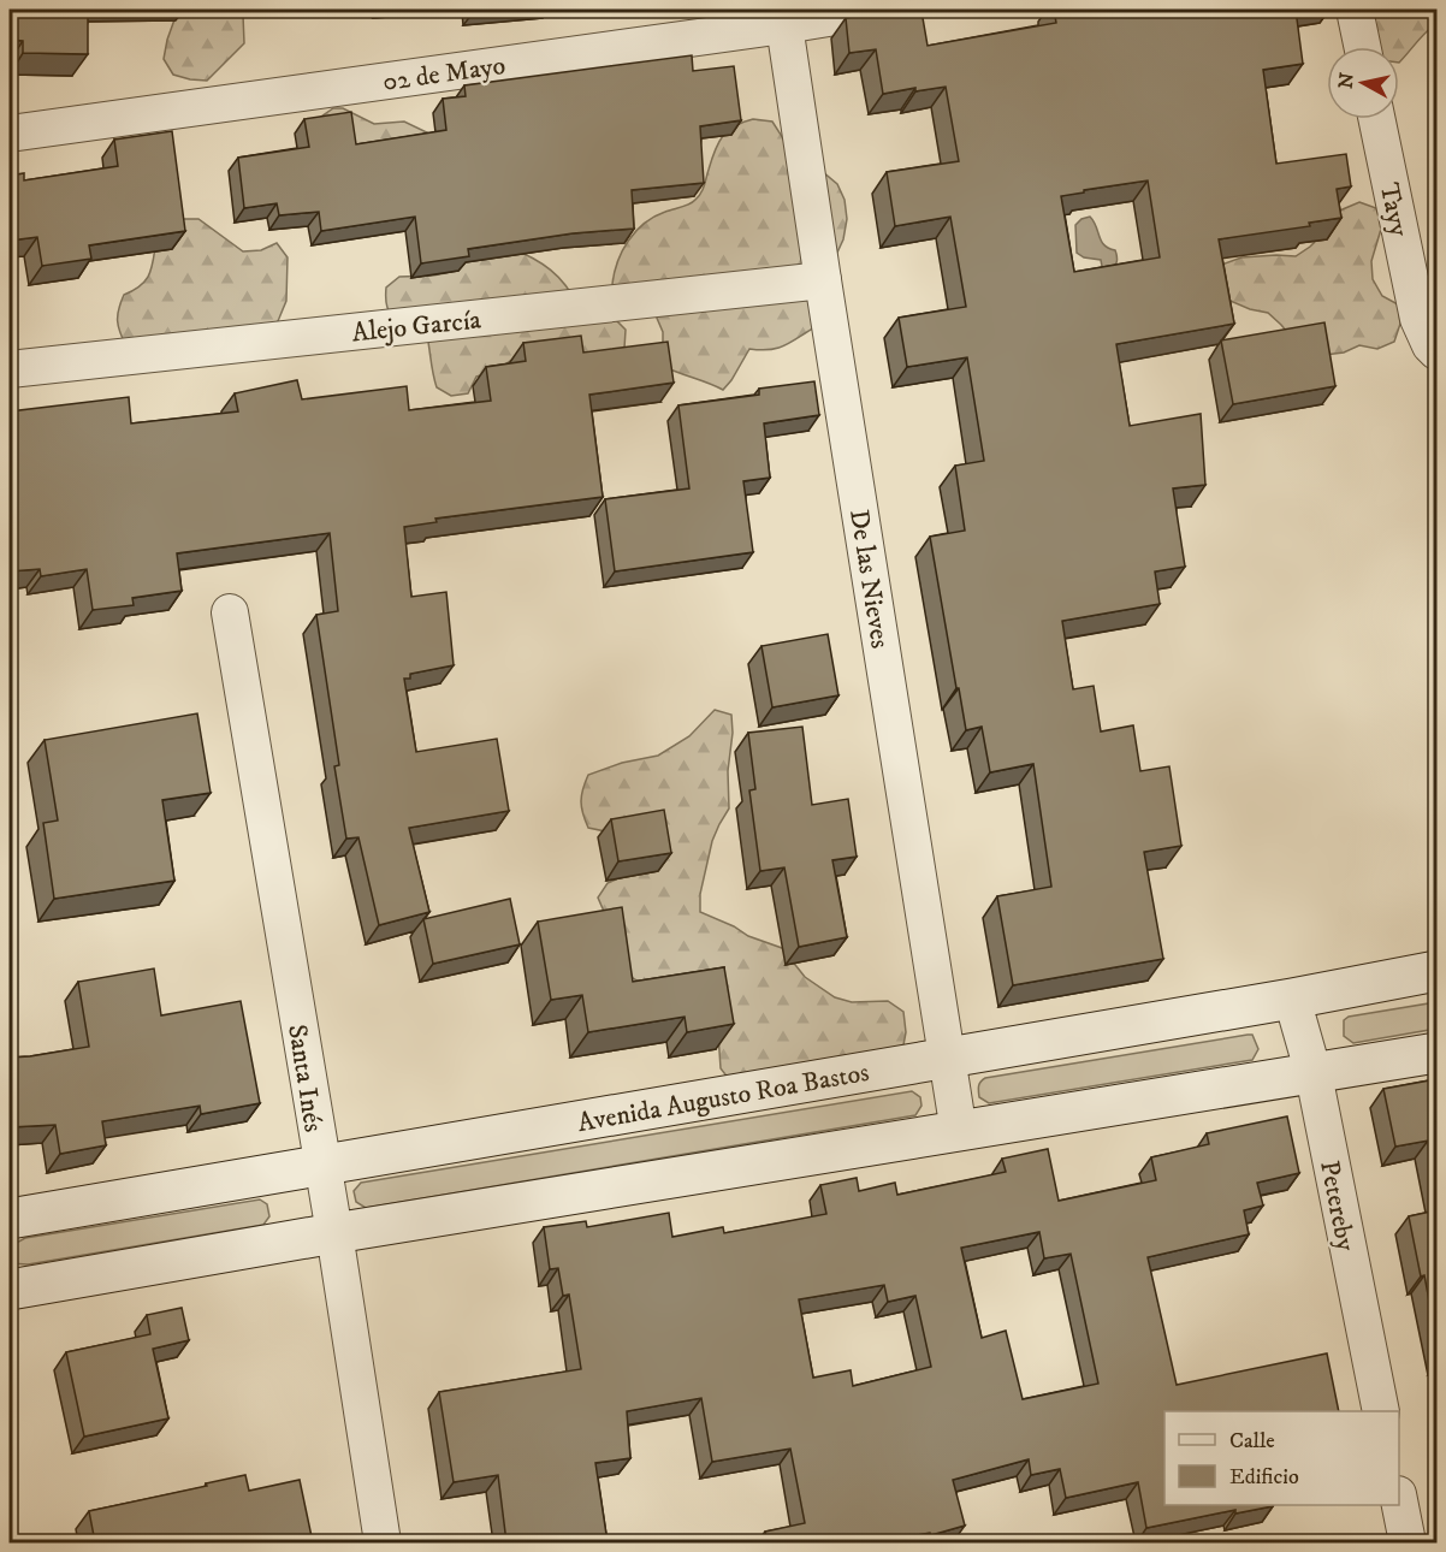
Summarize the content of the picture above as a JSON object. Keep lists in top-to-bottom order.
{
  "streets": {
    "main road": ["Avenida Augusto Roa Bastos"],
    "street": [
      "02 de Mayo",
      "Tayy",
      "Alejo García",
      "De las Nieves",
      "Santa Inés",
      "Petereby"
    ]
  },
  "crossings": [
    ["02 de Mayo", "De las Nieves"],
    ["Alejo García", "De las Nieves"],
    ["De las Nieves", "Avenida Augusto Roa Bastos"],
    ["Santa Inés", "Avenida Augusto Roa Bastos"],
    ["Avenida Augusto Roa Bastos", "Petereby"]
  ],
  "legend": ["Calle", "Edificio"],
  "north": "left"
}
